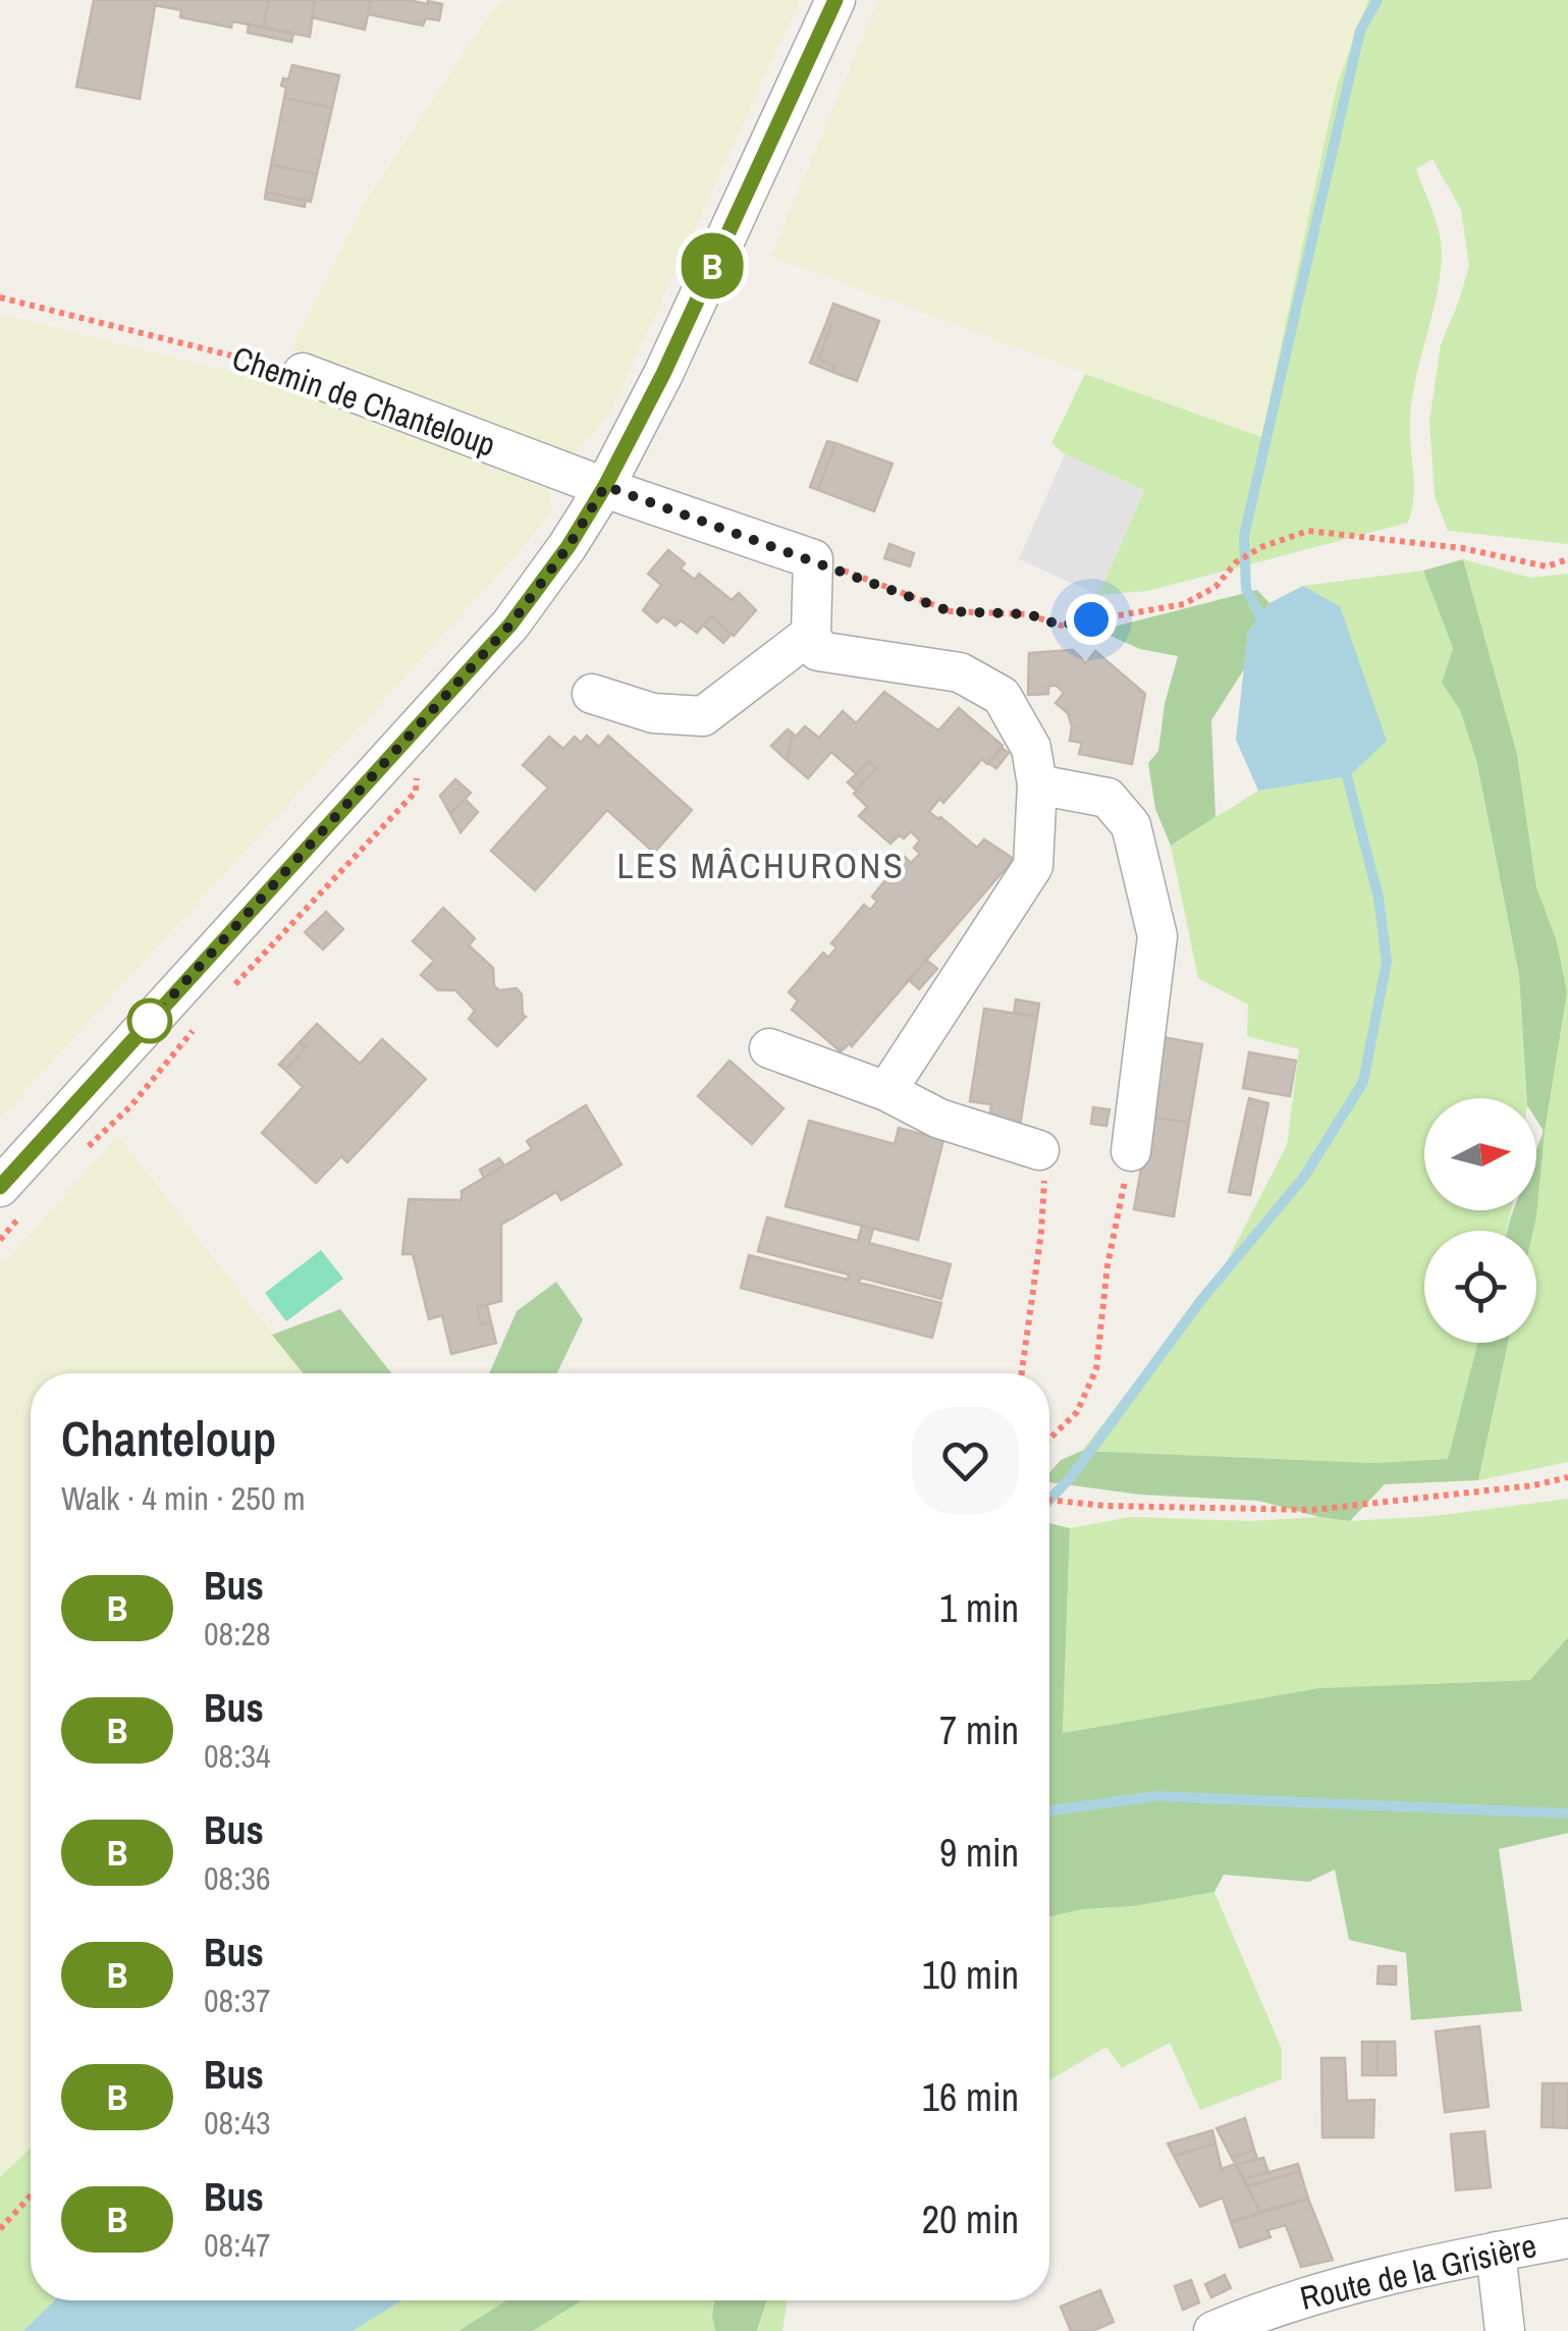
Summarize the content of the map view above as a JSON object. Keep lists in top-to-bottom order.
{
  "streets": {
    "street": ["Chemin de Chanteloup", "Route de la Grisière"]
  },
  "districts": ["LES MÂCHURONS"],
  "lines": ["bus line B"],
  "north": "right",
  "page": {
    "on_map": "B",
    "heading": ["Chanteloup", "Walk · 4 min · 250 m"],
    "list": [
      {
        "mark": "B",
        "name": "Bus",
        "note": "08:28",
        "value": "1 min"
      },
      {
        "mark": "B",
        "name": "Bus",
        "note": "08:34",
        "value": "7 min"
      },
      {
        "mark": "B",
        "name": "Bus",
        "note": "08:36",
        "value": "9 min"
      },
      {
        "mark": "B",
        "name": "Bus",
        "note": "08:37",
        "value": "10 min"
      },
      {
        "mark": "B",
        "name": "Bus",
        "note": "08:43",
        "value": "16 min"
      },
      {
        "mark": "B",
        "name": "Bus",
        "note": "08:47",
        "value": "20 min"
      }
    ]
  }
}
